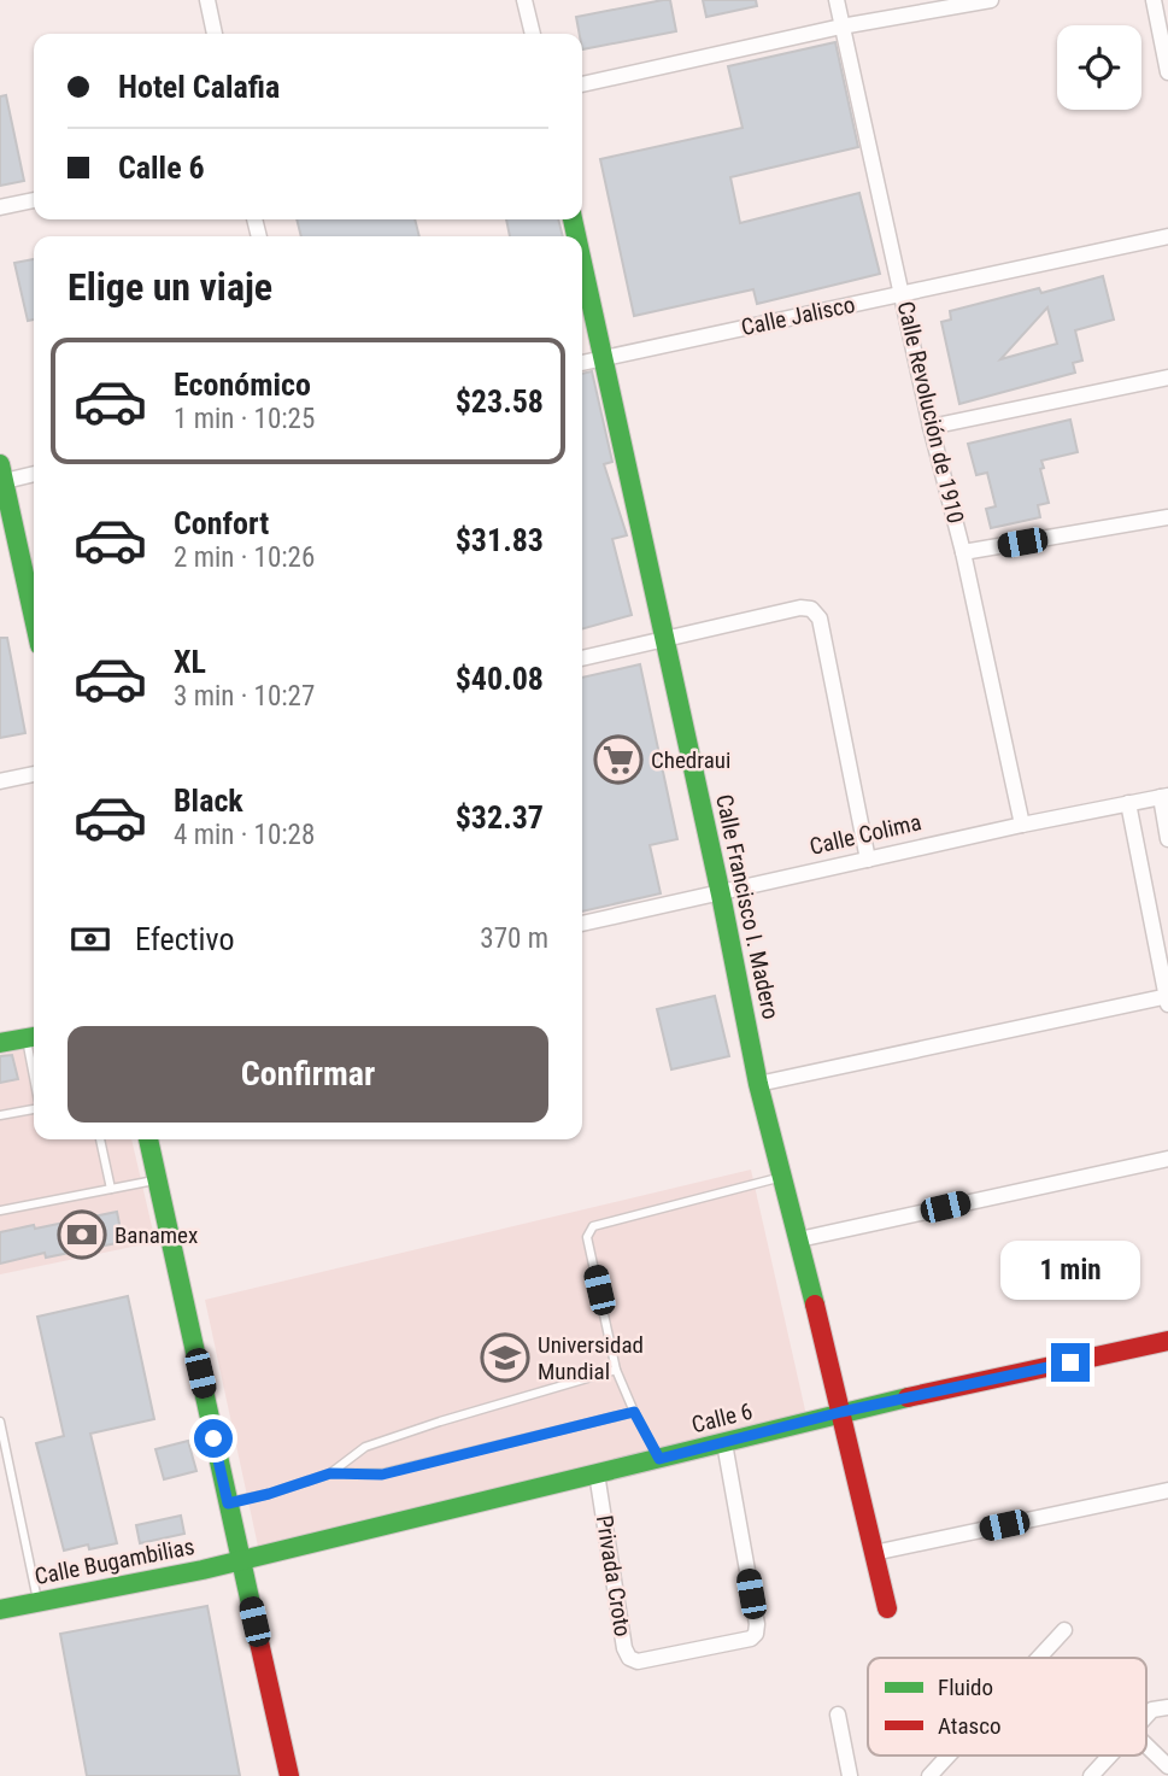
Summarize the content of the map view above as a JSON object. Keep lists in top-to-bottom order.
{
  "streets": {
    "street": [
      "Calle Jalisco",
      "Calle Revolución de 1910",
      "Calle Colima",
      "Calle Francisco I. Madero",
      "Calle 6",
      "Calle Bugambilias",
      "Privada Croto"
    ]
  },
  "crossings": [
    ["Calle Jalisco", "Calle Revolución de 1910"],
    ["Calle Jalisco", "Calle Francisco I. Madero"],
    ["Calle Revolución de 1910", "Calle Colima"],
    ["Calle Colima", "Calle Francisco I. Madero"],
    ["Calle Francisco I. Madero", "Calle 6"],
    ["Calle 6", "Calle Bugambilias"],
    ["Calle 6", "Privada Croto"]
  ],
  "places": {
    "supermarket": ["Chedraui"],
    "bank": ["Banamex"],
    "school or university": ["Universidad Mundial"]
  },
  "legend": ["Fluido", "Atasco"],
  "page": {
    "banner": ["Hotel Calafia", "Calle 6"],
    "heading": "Elige un viaje",
    "list": [
      {
        "name": "Económico",
        "note": "1 min · 10:25",
        "value": "$23.58"
      },
      {
        "name": "Confort",
        "note": "2 min · 10:26",
        "value": "$31.83"
      },
      {
        "name": "XL",
        "note": "3 min · 10:27",
        "value": "$40.08"
      },
      {
        "name": "Black",
        "note": "4 min · 10:28",
        "value": "$32.37"
      }
    ],
    "pay": ["Efectivo", "370 m"],
    "buttons": "Confirmar",
    "bubble": "1 min"
  }
}
